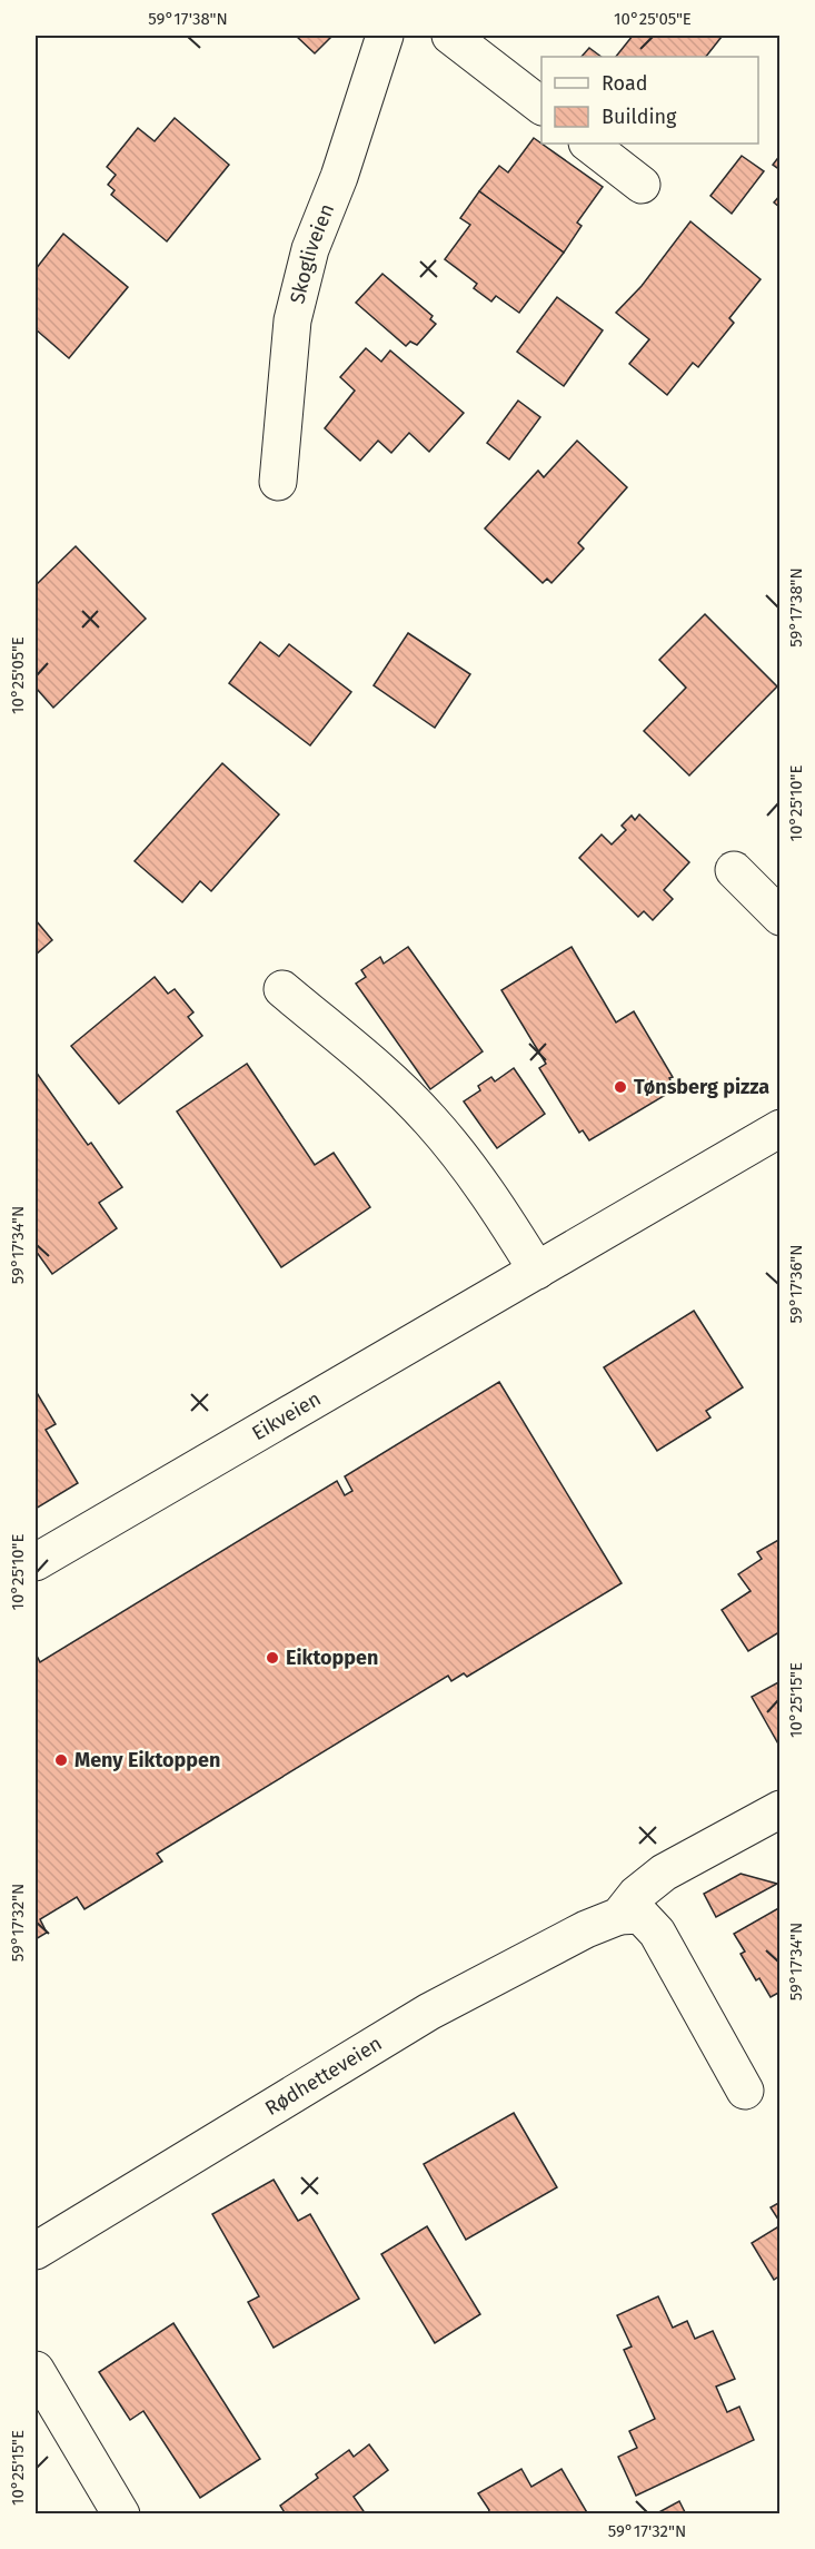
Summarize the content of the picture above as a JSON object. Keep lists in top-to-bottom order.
{
  "streets": {
    "street": ["Skogliveien", "Eikveien", "Rødhetteveien"]
  },
  "places": ["Tønsberg pizza", "Eiktoppen", "Meny Eiktoppen"],
  "legend": ["Road", "Building"],
  "coordinates": [
    "59°17'38\"N",
    "10°25'05\"E",
    "10°25'10\"E",
    "59°17'34\"N",
    "59°17'36\"N",
    "10°25'15\"E",
    "59°17'32\"N"
  ]
}
